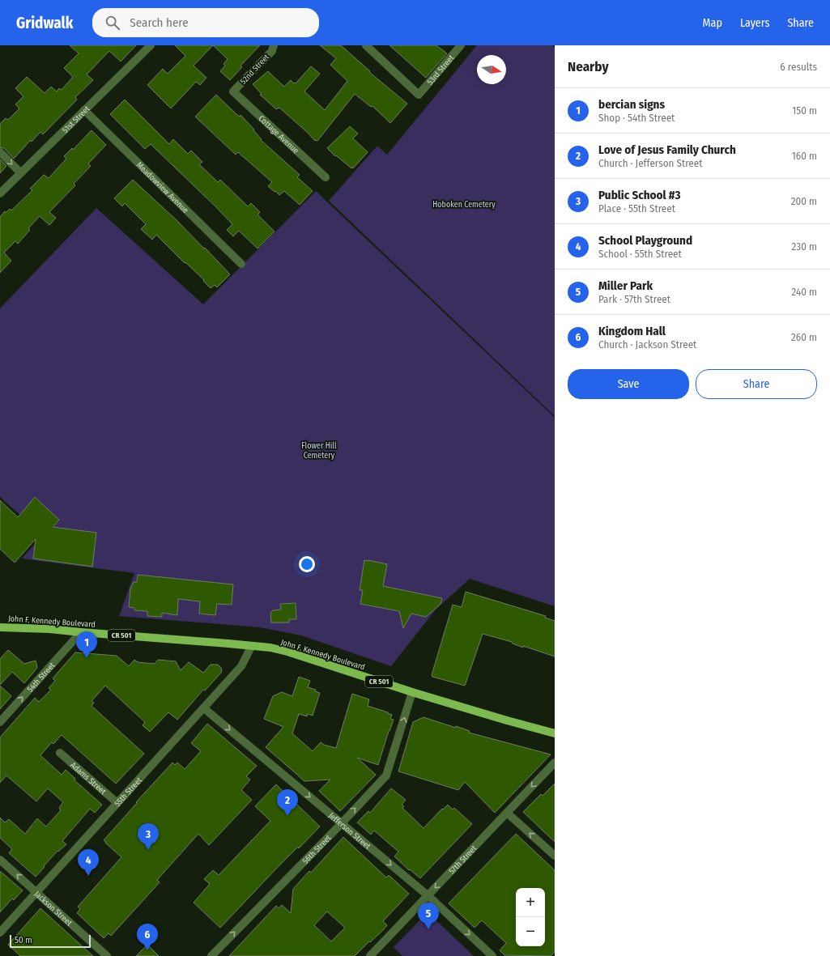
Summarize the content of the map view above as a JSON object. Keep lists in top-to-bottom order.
{
  "streets": {
    "main road": ["John F. Kennedy Boulevard", "CR 501"],
    "street": [
      "52nd Street",
      "53rd Street",
      "51st Street",
      "Cottage Avenue",
      "Meadowview Avenue",
      "54th Street",
      "Adams Street",
      "55th Street",
      "Jefferson Street",
      "56th Street",
      "57th Street",
      "Jackson Street"
    ]
  },
  "crossings": [
    ["52nd Street", "Cottage Avenue"],
    ["51st Street", "Meadowview Avenue"],
    ["John F. Kennedy Boulevard", "54th Street"],
    ["John F. Kennedy Boulevard", "55th Street"],
    ["John F. Kennedy Boulevard", "56th Street"],
    ["Adams Street", "55th Street"],
    ["55th Street", "Jefferson Street"],
    ["55th Street", "Jackson Street"],
    ["Jefferson Street", "56th Street"],
    ["Jefferson Street", "57th Street"]
  ],
  "one_way": [
    "54th Street",
    "Jefferson Street",
    "56th Street",
    "57th Street"
  ],
  "parks": ["Hoboken Cemetery", "Flower Hill Cemetery"],
  "scale_bar": "50 m",
  "north": "right",
  "page": {
    "header": "Gridwalk",
    "search": "Search here",
    "nav": ["Map", "Layers", "Share"],
    "heading": ["Nearby", "6 results"],
    "list": [
      {
        "mark": "1",
        "name": "bercian signs",
        "note": "Shop · 54th Street",
        "value": "150 m"
      },
      {
        "mark": "2",
        "name": "Love of Jesus Family Church",
        "note": "Church · Jefferson Street",
        "value": "160 m"
      },
      {
        "mark": "3",
        "name": "Public School #3",
        "note": "Place · 55th Street",
        "value": "200 m"
      },
      {
        "mark": "4",
        "name": "School Playground",
        "note": "School · 55th Street",
        "value": "230 m"
      },
      {
        "mark": "5",
        "name": "Miller Park",
        "note": "Park · 57th Street",
        "value": "240 m"
      },
      {
        "mark": "6",
        "name": "Kingdom Hall",
        "note": "Church · Jackson Street",
        "value": "260 m"
      }
    ],
    "buttons": ["Save", "Share"],
    "pins": [
      "1",
      "2",
      "3",
      "4",
      "5",
      "6"
    ],
    "map_buttons": ["+", "−"],
    "scale": "50 m"
  }
}
